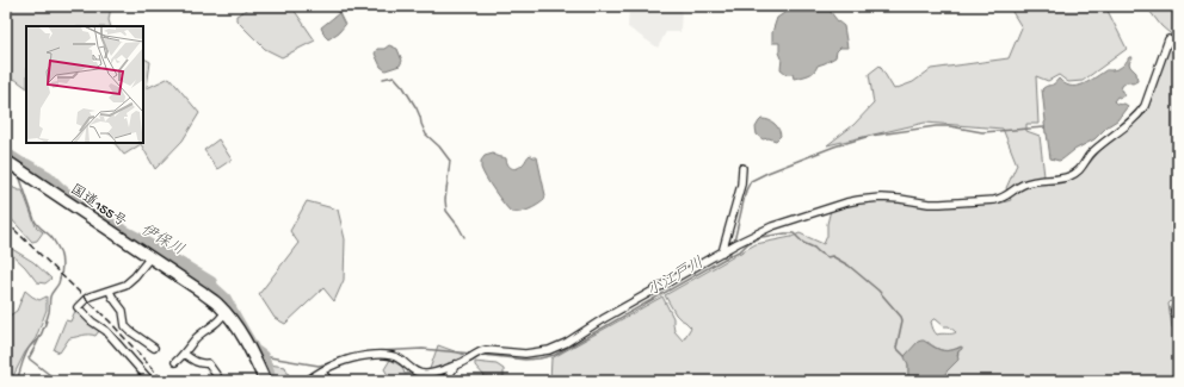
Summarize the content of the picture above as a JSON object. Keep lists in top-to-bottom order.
{
  "streets": {
    "highway": ["国道155号"]
  },
  "water": ["伊保川", "小江戸川"]
}
